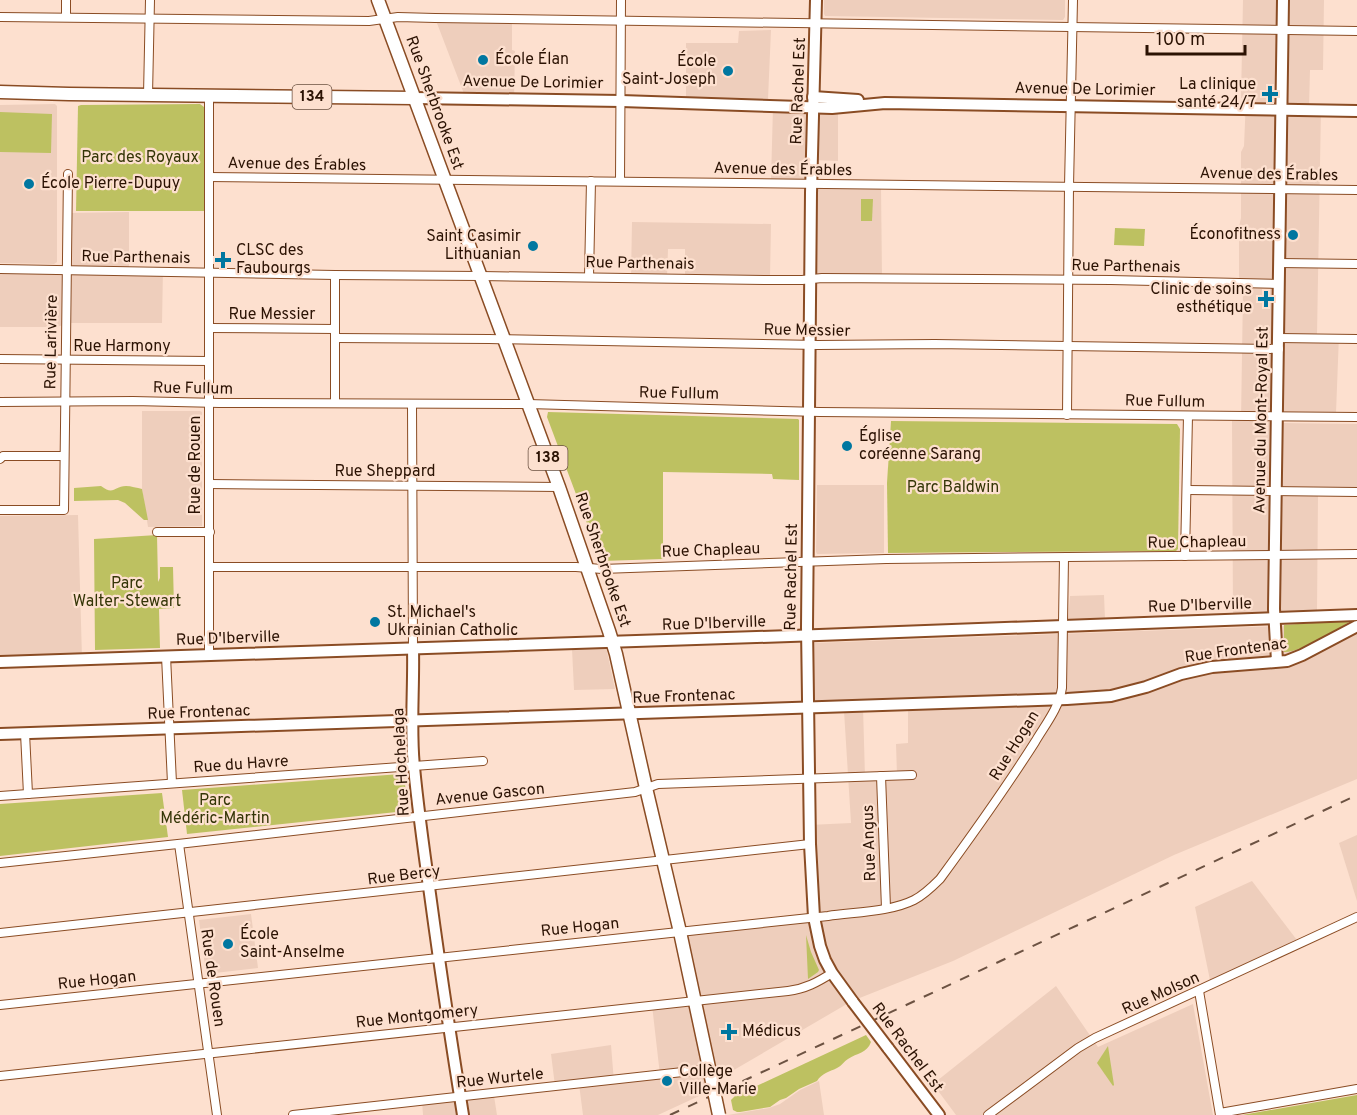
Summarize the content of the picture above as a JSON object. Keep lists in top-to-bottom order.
{
  "streets": {
    "main road": [
      "Avenue De Lorimier",
      "Rue Rachel Est",
      "134",
      "Rue Sherbrooke Est",
      "Avenue du Mont-Royal Est",
      "138",
      "Rue D'Iberville",
      "Rue Frontenac",
      "Rue Hochelaga"
    ],
    "street": [
      "Avenue des Érables",
      "Rue Parthenais",
      "Rue Messier",
      "Rue Larivière",
      "Rue Harmony",
      "Rue Fullum",
      "Rue de Rouen",
      "Rue Sheppard",
      "Rue Chapleau",
      "Rue Hogan",
      "Rue du Havre",
      "Avenue Gascon",
      "Rue Angus",
      "Rue Bercy",
      "Rue Molson",
      "Rue Montgomery",
      "Rue Wurtele"
    ]
  },
  "crossings": [
    ["Avenue De Lorimier", "Rue Rachel Est"],
    ["Avenue De Lorimier", "Rue Sherbrooke Est"],
    ["Avenue De Lorimier", "Avenue du Mont-Royal Est"],
    ["Avenue De Lorimier", "Rue de Rouen"],
    ["Rue Rachel Est", "Avenue des Érables"],
    ["Rue Rachel Est", "Rue Parthenais"],
    ["Rue Rachel Est", "Rue Messier"],
    ["Rue Rachel Est", "Rue Fullum"],
    ["Rue Rachel Est", "Rue Chapleau"],
    ["Rue Rachel Est", "Rue D'Iberville"],
    ["Rue Rachel Est", "Rue Frontenac"],
    ["Rue Rachel Est", "Rue Hogan"],
    ["Rue Rachel Est", "Avenue Gascon"],
    ["Rue Rachel Est", "Rue Bercy"],
    ["Rue Rachel Est", "Rue Montgomery"],
    ["Rue Sherbrooke Est", "Avenue des Érables"],
    ["Rue Sherbrooke Est", "Rue Parthenais"],
    ["Rue Sherbrooke Est", "Rue Messier"],
    ["Rue Sherbrooke Est", "Rue Fullum"],
    ["Rue Sherbrooke Est", "Rue Sheppard"],
    ["Rue Sherbrooke Est", "Rue Chapleau"],
    ["Rue Sherbrooke Est", "Rue D'Iberville"],
    ["Rue Sherbrooke Est", "Rue Frontenac"],
    ["Rue Sherbrooke Est", "Rue Hogan"],
    ["Rue Sherbrooke Est", "Avenue Gascon"],
    ["Rue Sherbrooke Est", "Rue Bercy"],
    ["Rue Sherbrooke Est", "Rue Montgomery"],
    ["Rue Sherbrooke Est", "Rue Wurtele"],
    ["Avenue des Érables", "Avenue du Mont-Royal Est"],
    ["Avenue des Érables", "Rue de Rouen"],
    ["Rue Parthenais", "Rue Larivière"],
    ["Rue Parthenais", "Avenue du Mont-Royal Est"],
    ["Rue Parthenais", "Rue de Rouen"],
    ["Rue Messier", "Avenue du Mont-Royal Est"],
    ["Rue Messier", "Rue de Rouen"],
    ["Rue Larivière", "Rue Harmony"],
    ["Rue Larivière", "Rue Fullum"],
    ["Rue Harmony", "Rue de Rouen"],
    ["Rue Fullum", "Avenue du Mont-Royal Est"],
    ["Rue Fullum", "Rue de Rouen"],
    ["Rue Fullum", "Rue Hochelaga"],
    ["Avenue du Mont-Royal Est", "Rue Chapleau"],
    ["Avenue du Mont-Royal Est", "Rue D'Iberville"],
    ["Avenue du Mont-Royal Est", "Rue Frontenac"],
    ["Rue de Rouen", "Rue Sheppard"],
    ["Rue de Rouen", "Rue Chapleau"],
    ["Rue de Rouen", "Rue D'Iberville"],
    ["Rue de Rouen", "Rue Hogan"],
    ["Rue de Rouen", "Avenue Gascon"],
    ["Rue de Rouen", "Rue Bercy"],
    ["Rue de Rouen", "Rue Montgomery"],
    ["Rue Sheppard", "Rue Hochelaga"],
    ["Rue Chapleau", "Rue Hochelaga"],
    ["Rue D'Iberville", "Rue Hochelaga"],
    ["Rue Frontenac", "Rue Hogan"],
    ["Rue Frontenac", "Rue Hochelaga"],
    ["Rue Hogan", "Rue Hochelaga"],
    ["Rue Hogan", "Rue Angus"],
    ["Rue Hochelaga", "Rue du Havre"],
    ["Rue Hochelaga", "Avenue Gascon"],
    ["Rue Hochelaga", "Rue Bercy"],
    ["Rue Hochelaga", "Rue Montgomery"],
    ["Rue Hochelaga", "Rue Wurtele"],
    ["Avenue Gascon", "Rue Angus"]
  ],
  "parks": [
    "Parc des Royaux",
    "Parc Baldwin",
    "Parc Walter-Stewart",
    "Parc Médéric-Martin"
  ],
  "places": {
    "other": [
      "École Élan",
      "École Saint-Joseph",
      "École Pierre-Dupuy",
      "Éconofitness",
      "Saint Casimir Lithuanian",
      "Église coréenne Sarang",
      "St. Michael's Ukrainian Catholic",
      "École Saint-Anselme",
      "Collège Ville-Marie"
    ],
    "health": [
      "La clinique santé 24/7",
      "CLSC des Faubourgs",
      "Clinic de soins esthétique",
      "Médicus"
    ]
  },
  "scale_bar": "100 m"
}
